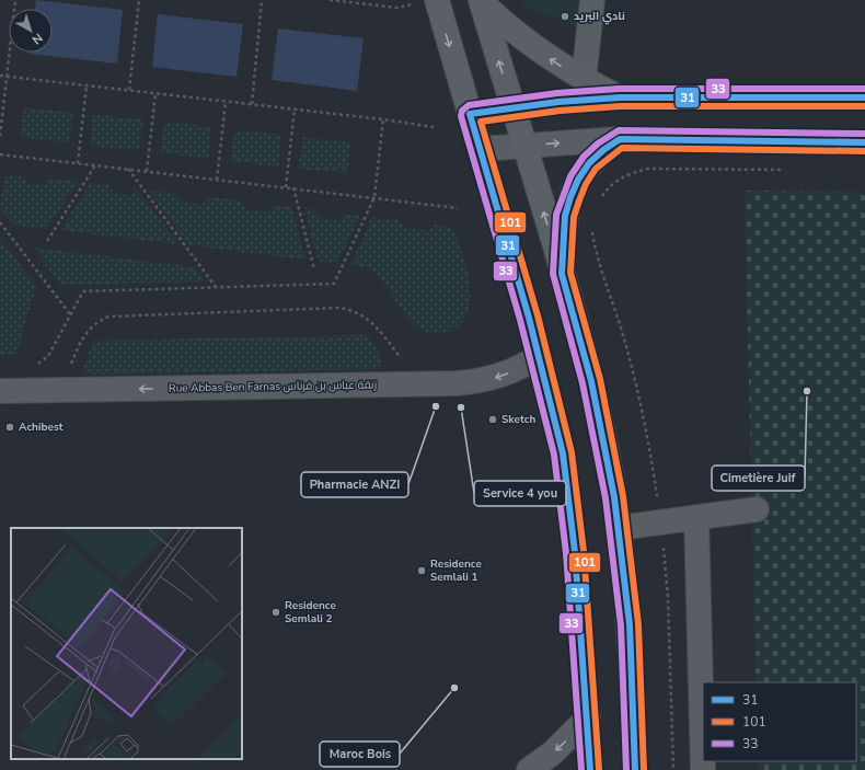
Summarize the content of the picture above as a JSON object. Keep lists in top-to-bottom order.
{
  "streets": {
    "street": ["Rue Abbas Ben Farnas زنقة عباس بن فرناس"]
  },
  "one_way": ["Rue Abbas Ben Farnas زنقة عباس بن فرناس"],
  "places": [
    "نادي البريد",
    "Cimetière Juif",
    "Pharmacie ANZI",
    "Service 4 you",
    "Sketch",
    "Achibest",
    "Residence Semlali 1",
    "Residence Semlali 2",
    "Maroc Bois"
  ],
  "lines": ["transit line 33", "transit line 31", "transit line 101"],
  "legend": ["31", "101", "33"],
  "north": "bottom right"
}
